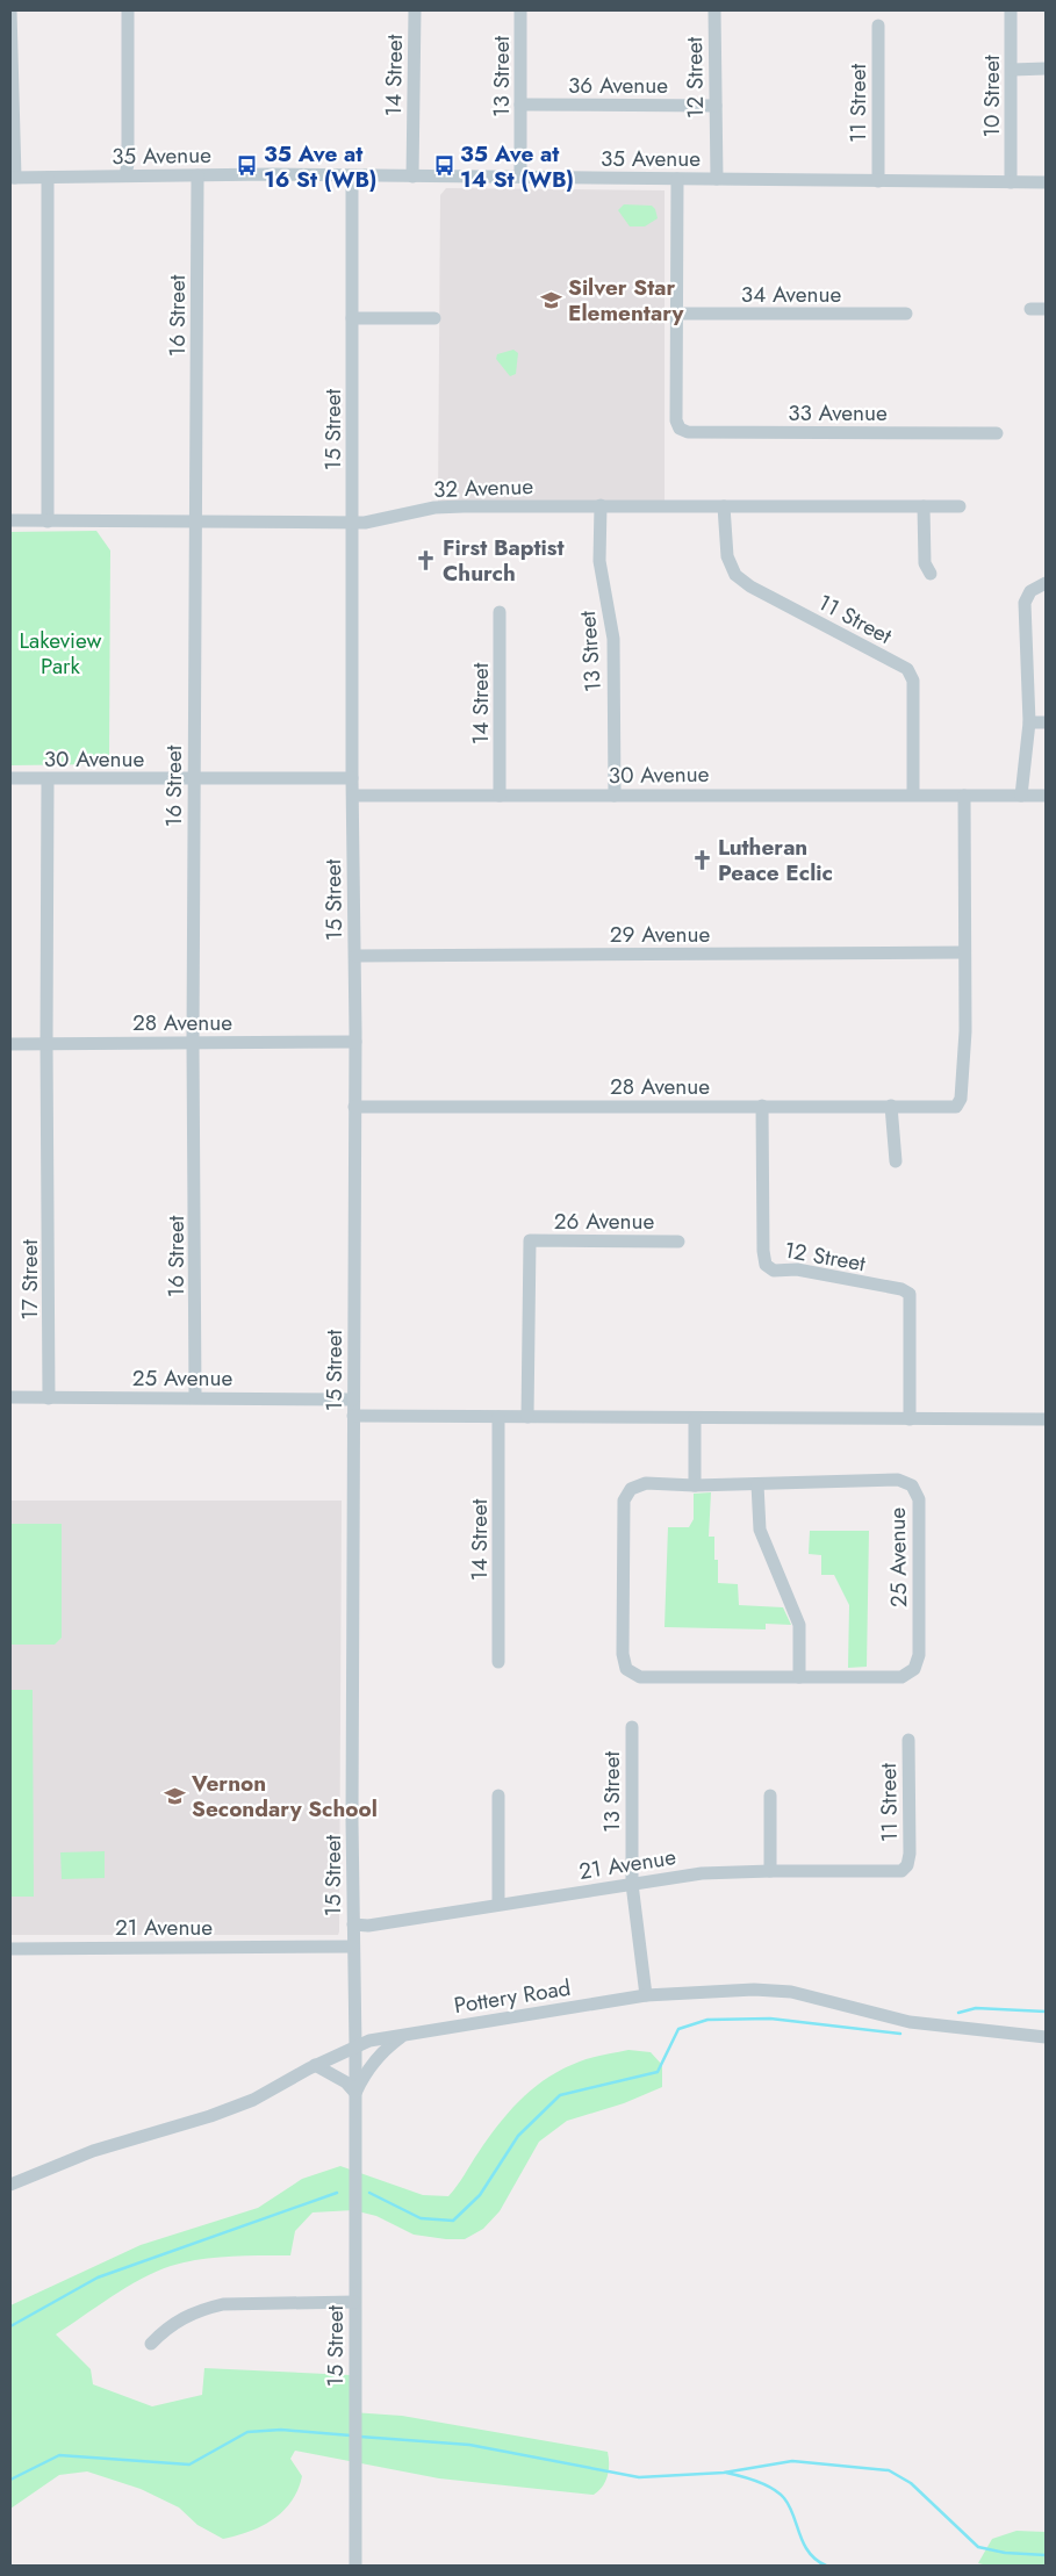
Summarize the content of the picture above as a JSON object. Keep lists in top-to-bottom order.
{
  "streets": {
    "street": [
      "14 Street",
      "13 Street",
      "12 Street",
      "36 Avenue",
      "10 Street",
      "11 Street",
      "35 Avenue",
      "34 Avenue",
      "16 Street",
      "33 Avenue",
      "15 Street",
      "32 Avenue",
      "30 Avenue",
      "29 Avenue",
      "28 Avenue",
      "26 Avenue",
      "17 Street",
      "25 Avenue",
      "21 Avenue",
      "Pottery Road"
    ]
  },
  "crossings": [
    ["14 Street", "35 Avenue"],
    ["14 Street", "30 Avenue"],
    ["13 Street", "36 Avenue"],
    ["13 Street", "35 Avenue"],
    ["13 Street", "32 Avenue"],
    ["13 Street", "30 Avenue"],
    ["13 Street", "21 Avenue"],
    ["13 Street", "Pottery Road"],
    ["12 Street", "36 Avenue"],
    ["12 Street", "35 Avenue"],
    ["12 Street", "28 Avenue"],
    ["10 Street", "35 Avenue"],
    ["11 Street", "35 Avenue"],
    ["11 Street", "32 Avenue"],
    ["11 Street", "30 Avenue"],
    ["11 Street", "21 Avenue"],
    ["35 Avenue", "16 Street"],
    ["35 Avenue", "15 Street"],
    ["34 Avenue", "33 Avenue"],
    ["16 Street", "32 Avenue"],
    ["16 Street", "30 Avenue"],
    ["16 Street", "28 Avenue"],
    ["16 Street", "25 Avenue"],
    ["15 Street", "32 Avenue"],
    ["15 Street", "30 Avenue"],
    ["15 Street", "29 Avenue"],
    ["15 Street", "28 Avenue"],
    ["15 Street", "25 Avenue"],
    ["15 Street", "21 Avenue"],
    ["15 Street", "Pottery Road"],
    ["30 Avenue", "17 Street"],
    ["29 Avenue", "28 Avenue"],
    ["28 Avenue", "17 Street"],
    ["17 Street", "25 Avenue"]
  ],
  "parks": ["Lakeview Park"],
  "places": {
    "bus stop": ["35 Ave at 16 St (WB)", "35 Ave at 14 St (WB)"],
    "school or university": ["Silver Star Elementary", "Vernon Secondary School"],
    "church": ["First Baptist Church", "Lutheran Peace Eclic"]
  }
}
